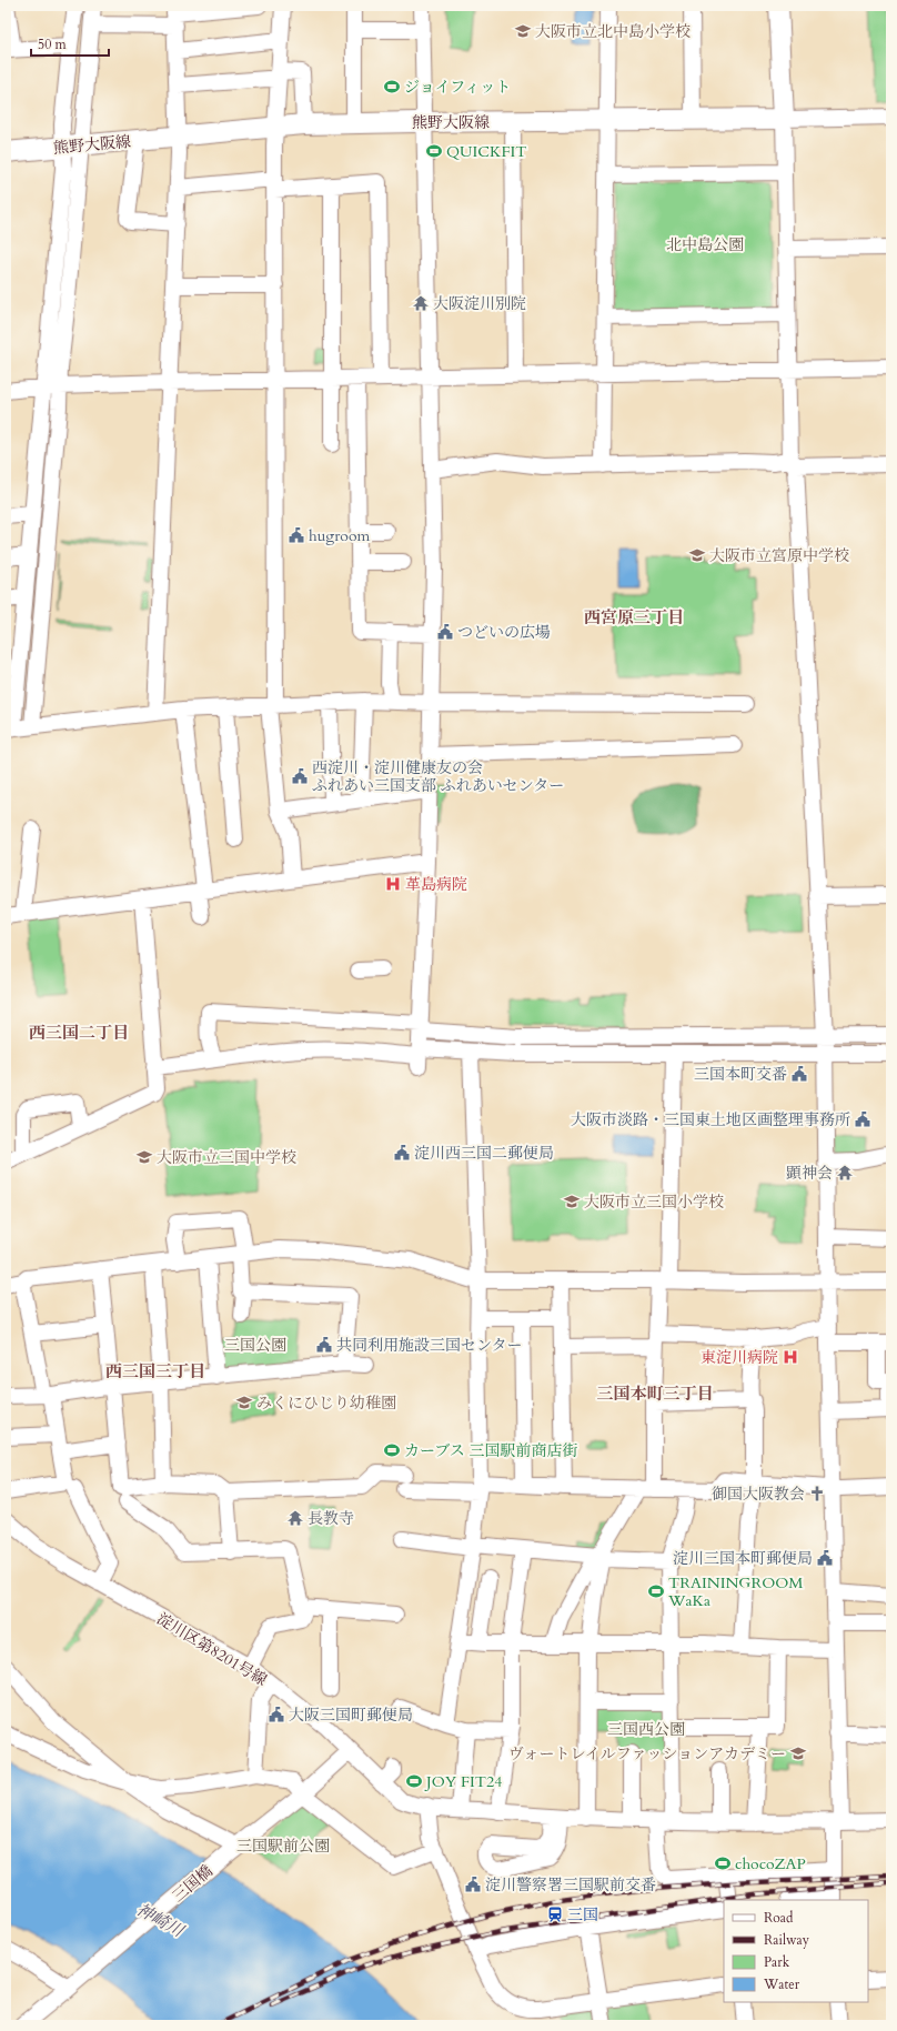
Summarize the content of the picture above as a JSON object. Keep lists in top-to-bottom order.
{
  "streets": {
    "main road": ["熊野大阪線"],
    "street": ["淀川区第8201号線", "三国橋"]
  },
  "crossings": [
    ["淀川区第8201号線", "三国橋"]
  ],
  "districts": [
    "西宮原三丁目",
    "西三国二丁目",
    "西三国三丁目",
    "三国本町三丁目"
  ],
  "water": ["神崎川"],
  "parks": [
    "北中島公園",
    "三国公園",
    "三国西公園",
    "三国駅前公園"
  ],
  "places": {
    "school or university": [
      "大阪市立北中島小学校",
      "大阪市立宮原中学校",
      "大阪市立三国中学校",
      "大阪市立三国小学校",
      "みくにひじり幼稚園",
      "ヴォートレイルファッションアカデミー"
    ],
    "sports": [
      "ジョイフィット",
      "QUICKFIT",
      "カーブス 三国駅前商店街",
      "TRAININGROOM WaKa",
      "JOY FIT24",
      "chocoZAP"
    ],
    "temple": ["大阪淀川別院", "顕神会", "長教寺"],
    "public building": [
      "hugroom",
      "つどいの広場",
      "西淀川・淀川健康友の会 ふれあい三国支部 ふれあいセンター",
      "三国本町交番",
      "大阪市淡路・三国東土地区画整理事務所",
      "淀川西三国二郵便局",
      "共同利用施設三国センター",
      "淀川三国本町郵便局",
      "大阪三国町郵便局",
      "淀川警察署三国駅前交番"
    ],
    "hospital": ["革島病院", "東淀川病院"],
    "church": ["御国大阪教会"],
    "station": ["三国"]
  },
  "legend": [
    "Road",
    "Railway",
    "Park",
    "Water"
  ],
  "scale_bar": "50 m"
}
